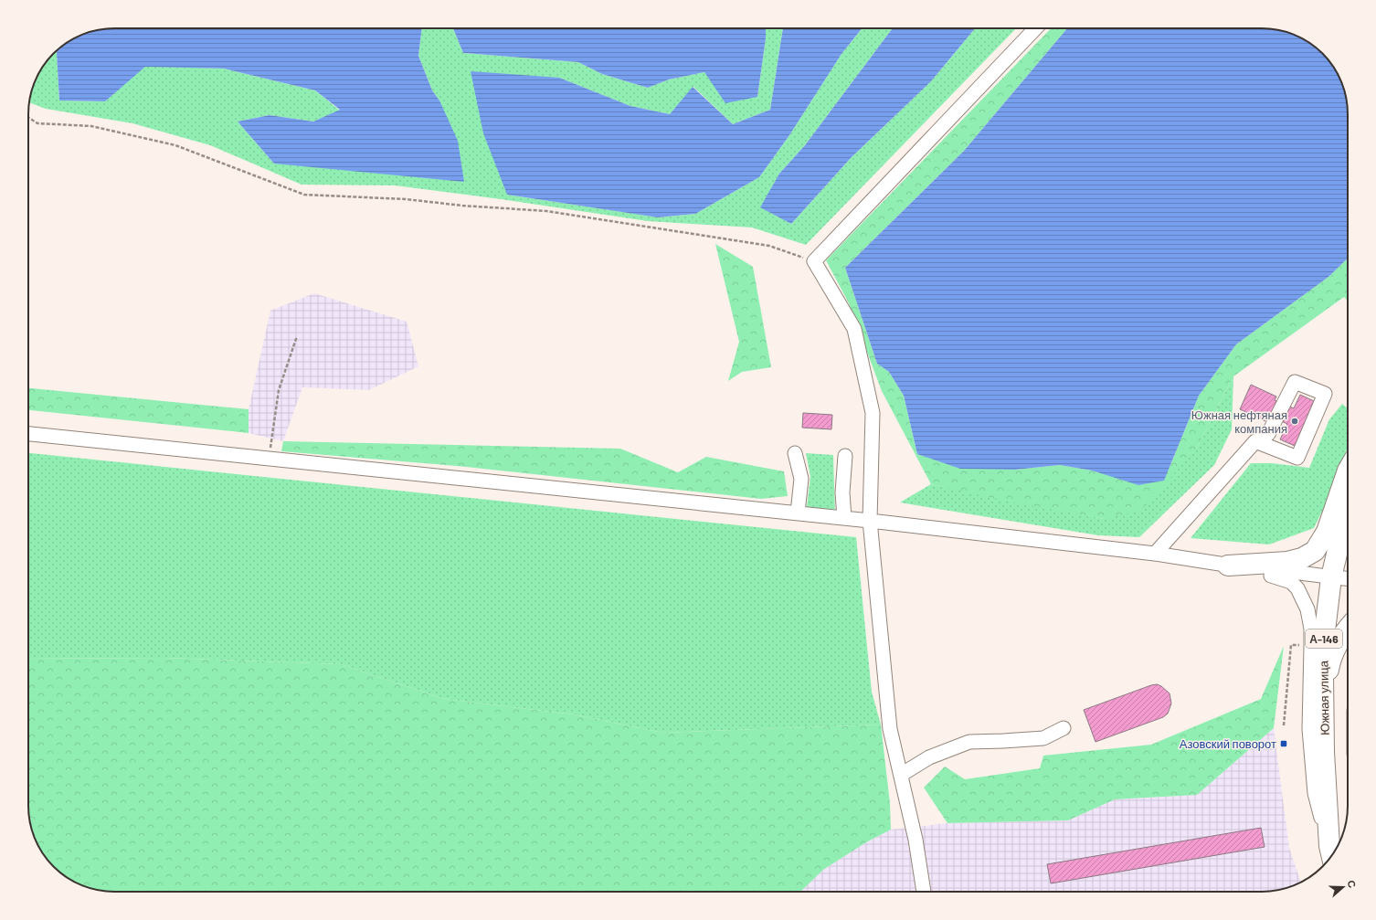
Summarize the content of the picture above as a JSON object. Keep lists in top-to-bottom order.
{
  "streets": {
    "highway": ["А-146", "Южная улица"]
  },
  "places": {
    "other": ["Южная нефтяная компания"],
    "transit": ["Азовский поворот"]
  },
  "north": "right"
}
